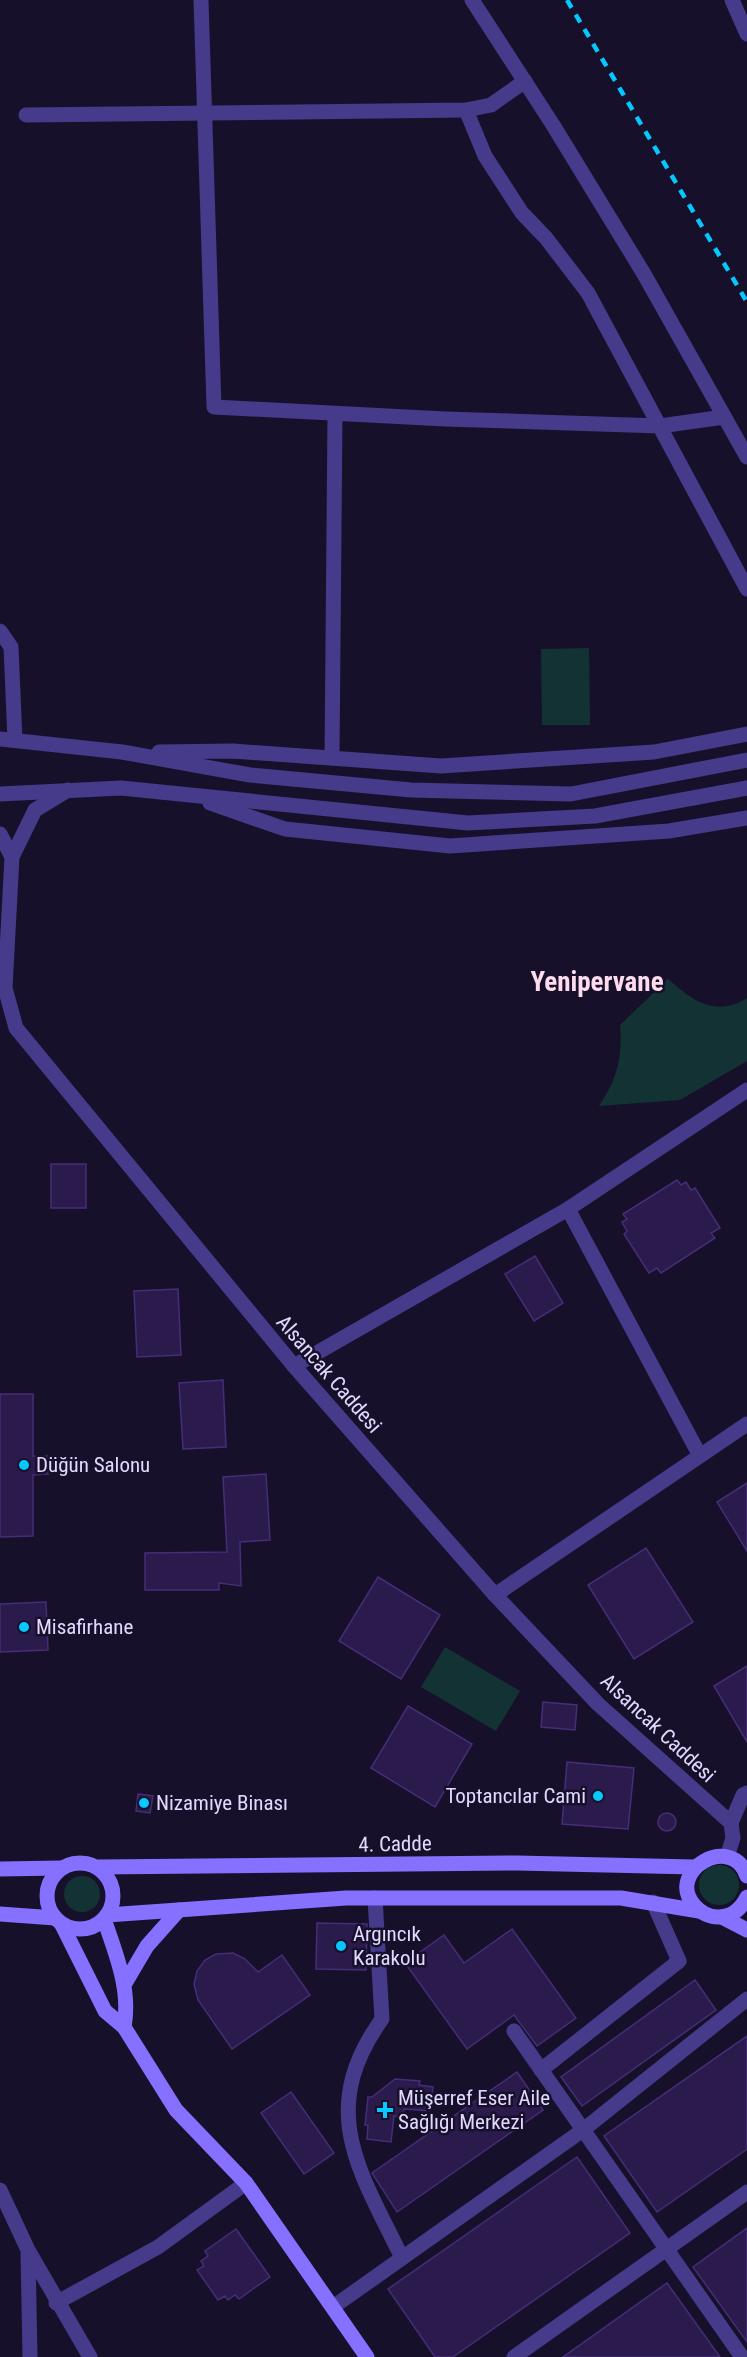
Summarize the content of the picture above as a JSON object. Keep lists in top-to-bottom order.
{
  "streets": {
    "main road": ["4. Cadde"],
    "street": ["Alsancak Caddesi"]
  },
  "districts": ["Yenipervane"],
  "places": {
    "other": [
      "Düğün Salonu",
      "Misafirhane",
      "Toptancılar Cami",
      "Nizamiye Binası",
      "Argıncık Karakolu"
    ],
    "health": ["Müşerref Eser Aile Sağlığı Merkezi"]
  }
}
